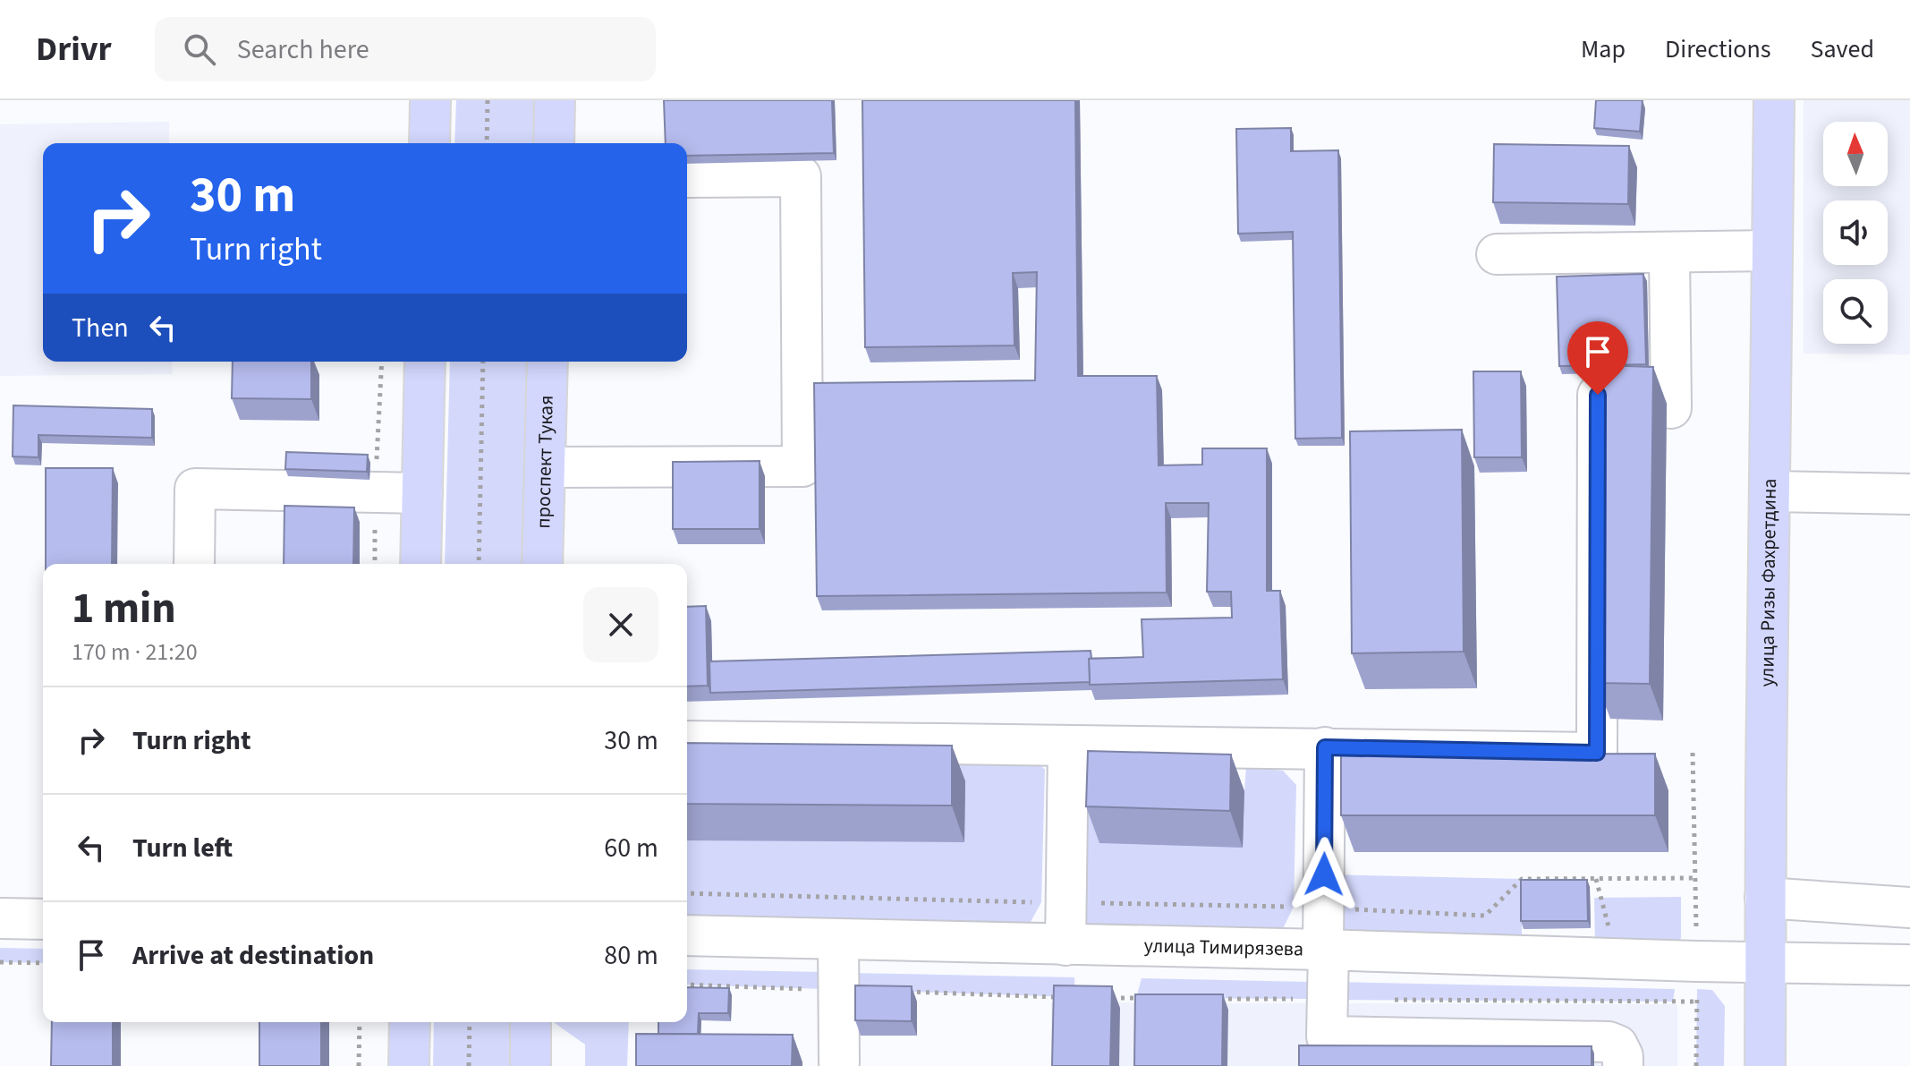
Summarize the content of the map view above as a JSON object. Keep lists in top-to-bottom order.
{
  "streets": {
    "main road": ["проспект Тукая", "улица Ризы Фахретдина"],
    "street": ["улица Тимирязева"]
  },
  "crossings": [
    ["улица Ризы Фахретдина", "улица Тимирязева"]
  ],
  "north": "top",
  "page": {
    "header": "Drivr",
    "search": "Search here",
    "nav": ["Map", "Directions", "Saved"],
    "turn": ["30 m", "Turn right"],
    "then": "Then",
    "heading": ["1 min", "170 m · 21:20"],
    "list": [
      {
        "name": "Turn right",
        "value": "30 m"
      },
      {
        "name": "Turn left",
        "value": "60 m"
      },
      {
        "name": "Arrive at destination",
        "value": "80 m"
      }
    ]
  }
}
